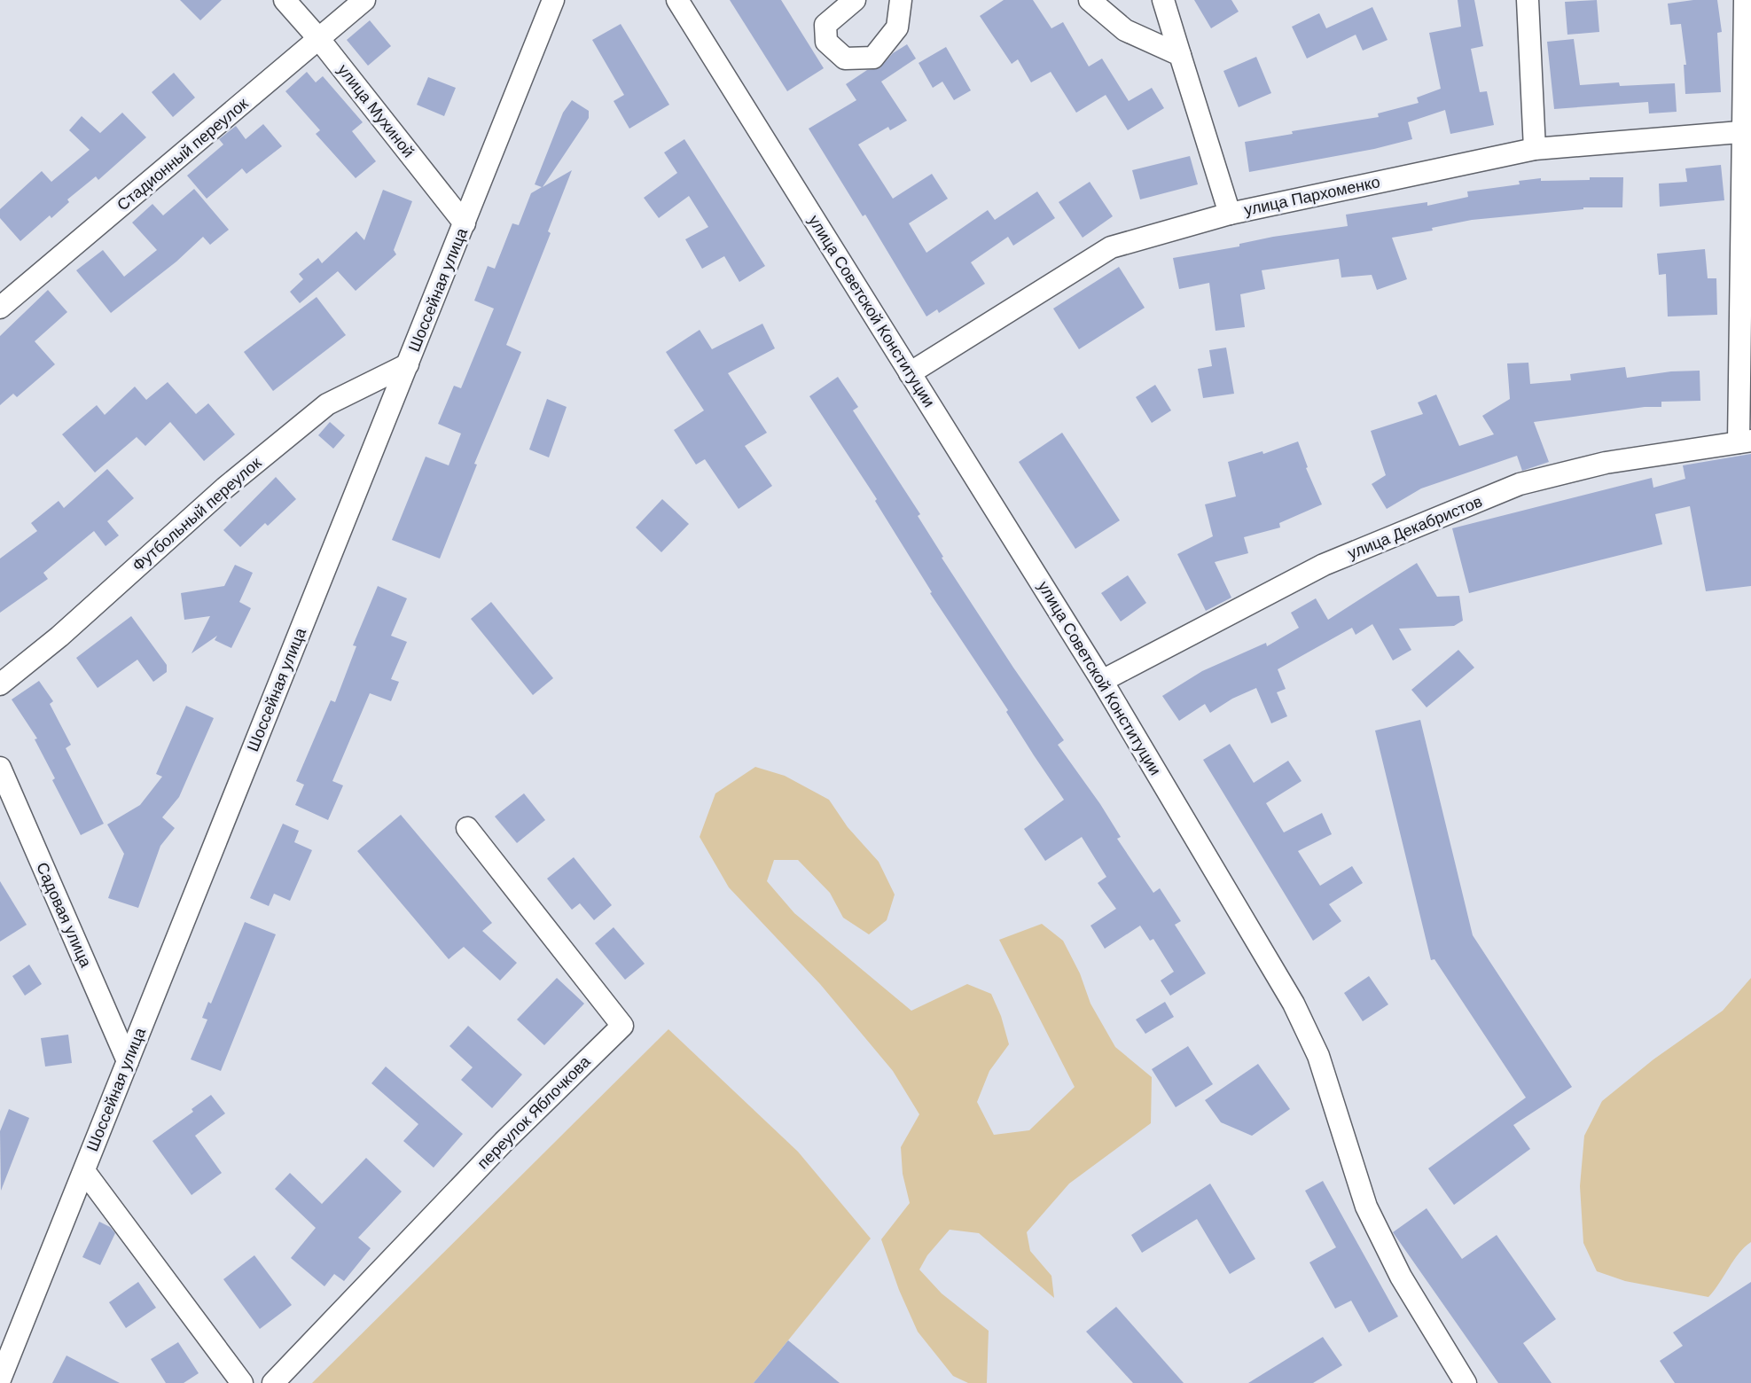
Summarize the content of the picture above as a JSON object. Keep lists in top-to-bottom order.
{
  "streets": {
    "street": [
      "улица Мухиной",
      "Стадионный переулок",
      "улица Пархоменко",
      "Шоссейная улица",
      "улица Советской Конституции",
      "Футбольный переулок",
      "улица Декабристов",
      "Садовая улица",
      "переулок Яблочкова"
    ]
  },
  "crossings": [
    ["улица Мухиной", "Стадионный переулок"],
    ["улица Мухиной", "Шоссейная улица"],
    ["улица Пархоменко", "улица Советской Конституции"],
    ["Шоссейная улица", "Футбольный переулок"],
    ["Шоссейная улица", "Садовая улица"],
    ["улица Советской Конституции", "улица Декабристов"]
  ]
}
